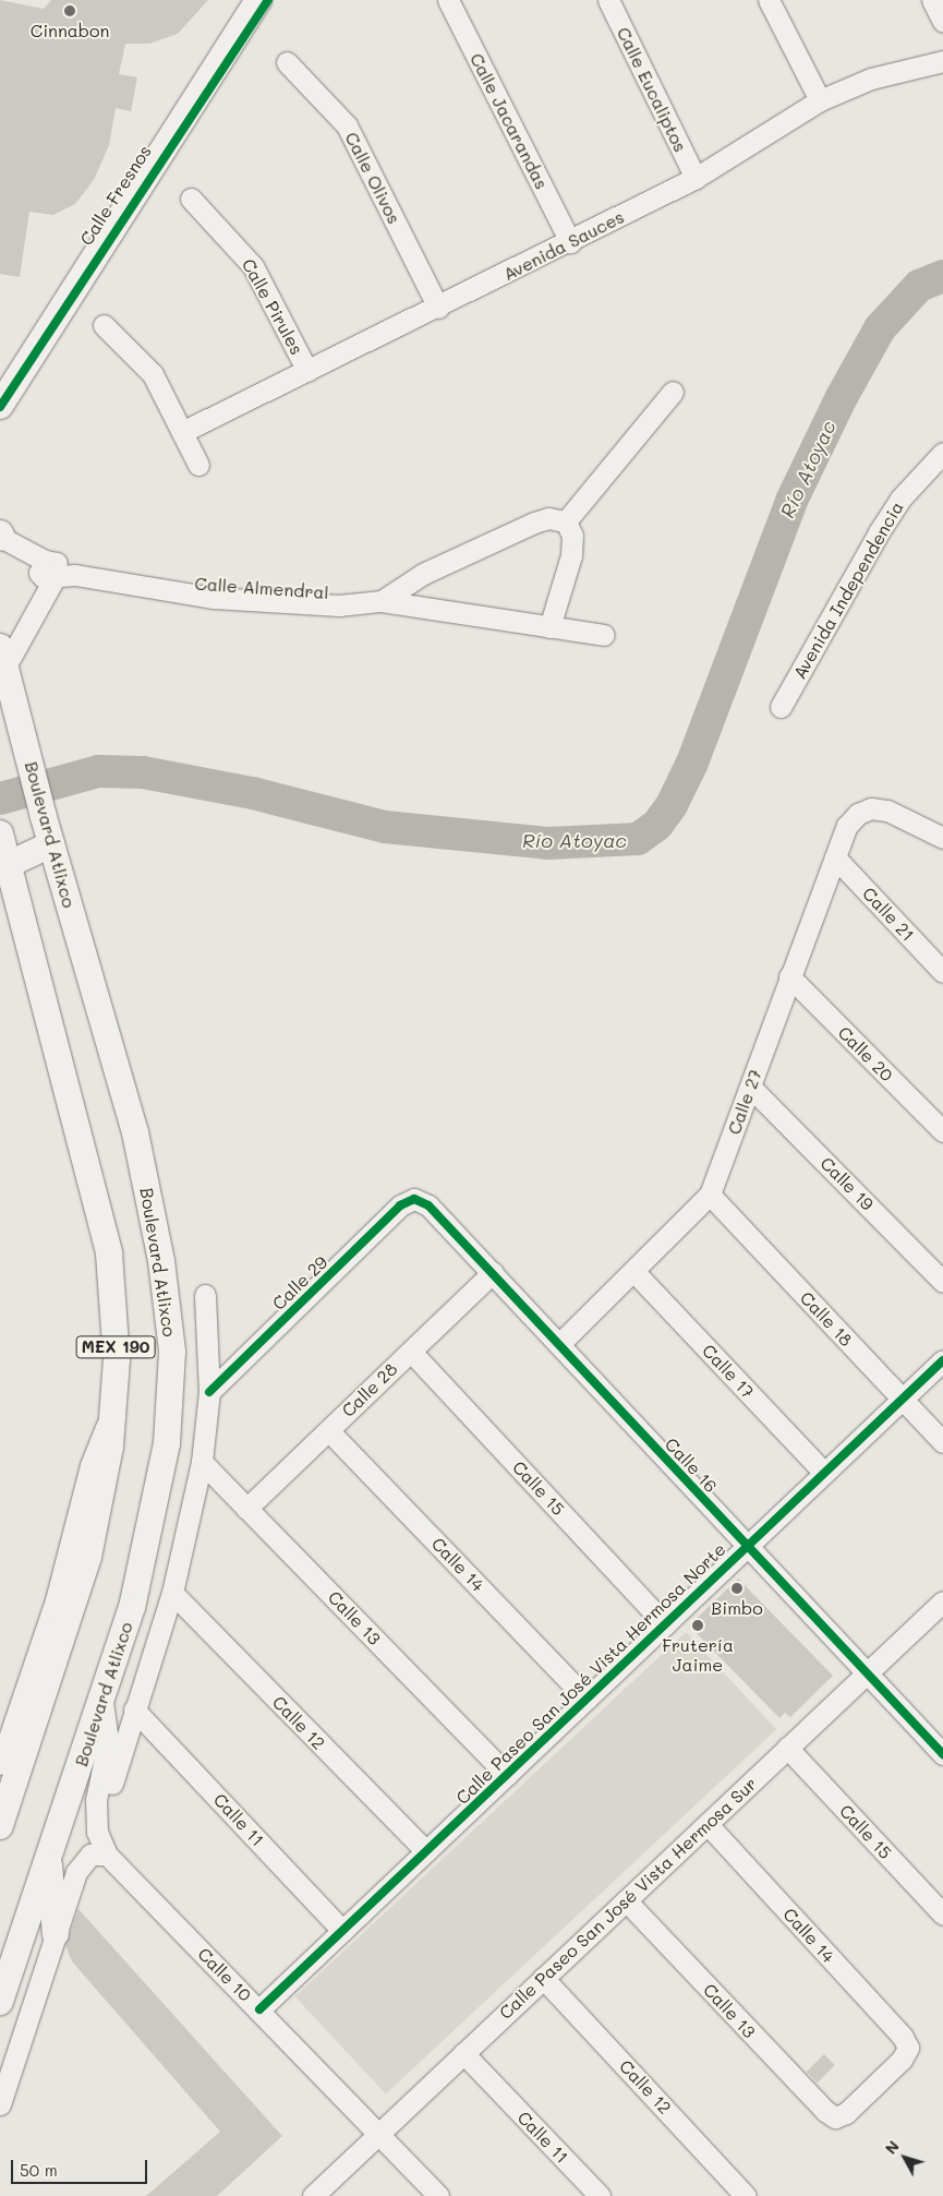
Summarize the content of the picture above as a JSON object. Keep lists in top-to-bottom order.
{
  "streets": {
    "main road": ["Calle Fresnos", "Boulevard Atlixco", "MEX 190"],
    "street": [
      "Calle Eucaliptos",
      "Calle Jacarandas",
      "Calle Olivos",
      "Avenida Sauces",
      "Calle Pirules",
      "Calle Almendral",
      "Avenida Independencia",
      "Calle 21",
      "Calle 20",
      "Calle 27",
      "Calle 19",
      "Calle 29",
      "Calle 18",
      "Calle 17",
      "Calle 28",
      "Calle 16",
      "Calle 15",
      "Calle 14",
      "Calle 13",
      "Calle Paseo San José Vista Hermosa Norte",
      "Calle 12",
      "Calle 11",
      "Calle Paseo San José Vista Hermosa Sur",
      "Calle 10"
    ]
  },
  "crossings": [
    ["Calle Eucaliptos", "Avenida Sauces"],
    ["Calle Jacarandas", "Avenida Sauces"],
    ["Calle Olivos", "Avenida Sauces"],
    ["Avenida Sauces", "Calle Pirules"],
    ["Calle 21", "Calle 27"],
    ["Calle 20", "Calle 27"],
    ["Calle 27", "Calle 19"],
    ["Calle 27", "Calle 18"],
    ["Calle 27", "Calle 17"],
    ["Calle 27", "Calle 16"],
    ["Calle 29", "Calle 16"],
    ["Calle 18", "Calle Paseo San José Vista Hermosa Norte"],
    ["Calle 17", "Calle Paseo San José Vista Hermosa Norte"],
    ["Calle 28", "Calle 16"],
    ["Calle 28", "Calle 15"],
    ["Calle 28", "Calle 14"],
    ["Calle 28", "Calle 13"],
    ["Calle 16", "Calle Paseo San José Vista Hermosa Norte"],
    ["Calle 16", "Calle Paseo San José Vista Hermosa Sur"],
    ["Calle 15", "Calle Paseo San José Vista Hermosa Norte"],
    ["Calle 15", "Calle Paseo San José Vista Hermosa Sur"],
    ["Calle 14", "Calle 13"],
    ["Calle 14", "Calle Paseo San José Vista Hermosa Norte"],
    ["Calle 14", "Calle Paseo San José Vista Hermosa Sur"],
    ["Calle 13", "Calle Paseo San José Vista Hermosa Norte"],
    ["Calle 13", "Calle Paseo San José Vista Hermosa Sur"],
    ["Calle Paseo San José Vista Hermosa Norte", "Calle 12"],
    ["Calle Paseo San José Vista Hermosa Norte", "Calle 11"],
    ["Calle Paseo San José Vista Hermosa Norte", "Calle 10"],
    ["Calle 12", "Calle Paseo San José Vista Hermosa Sur"],
    ["Calle 11", "Calle Paseo San José Vista Hermosa Sur"],
    ["Calle Paseo San José Vista Hermosa Sur", "Calle 10"]
  ],
  "water": ["Río Atoyac"],
  "places": ["Cinnabon", "Bimbo", "Frutería Jaime"],
  "scale_bar": "50 m",
  "north": "top left"
}
